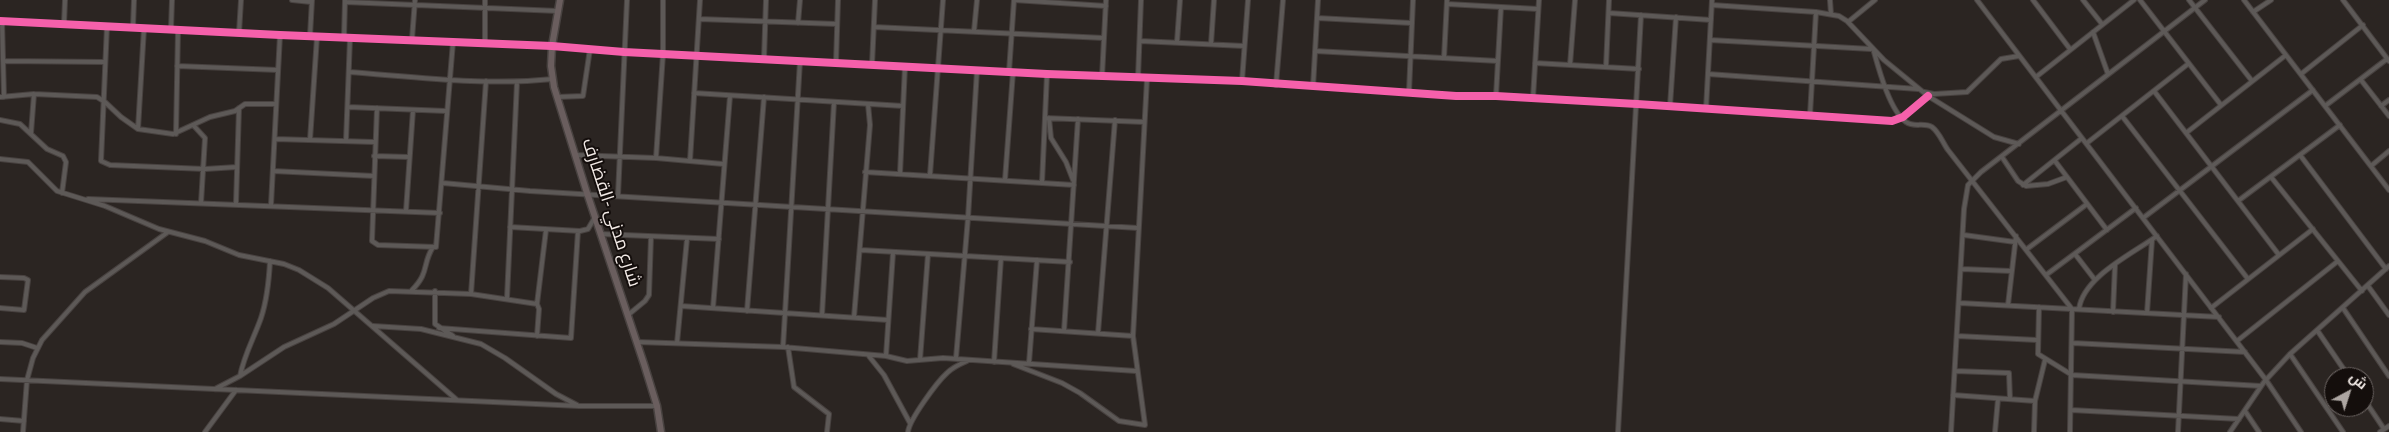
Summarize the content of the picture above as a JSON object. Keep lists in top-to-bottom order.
{
  "streets": {
    "highway": ["شارع مدني -القضارف"]
  },
  "north": "top right"
}
